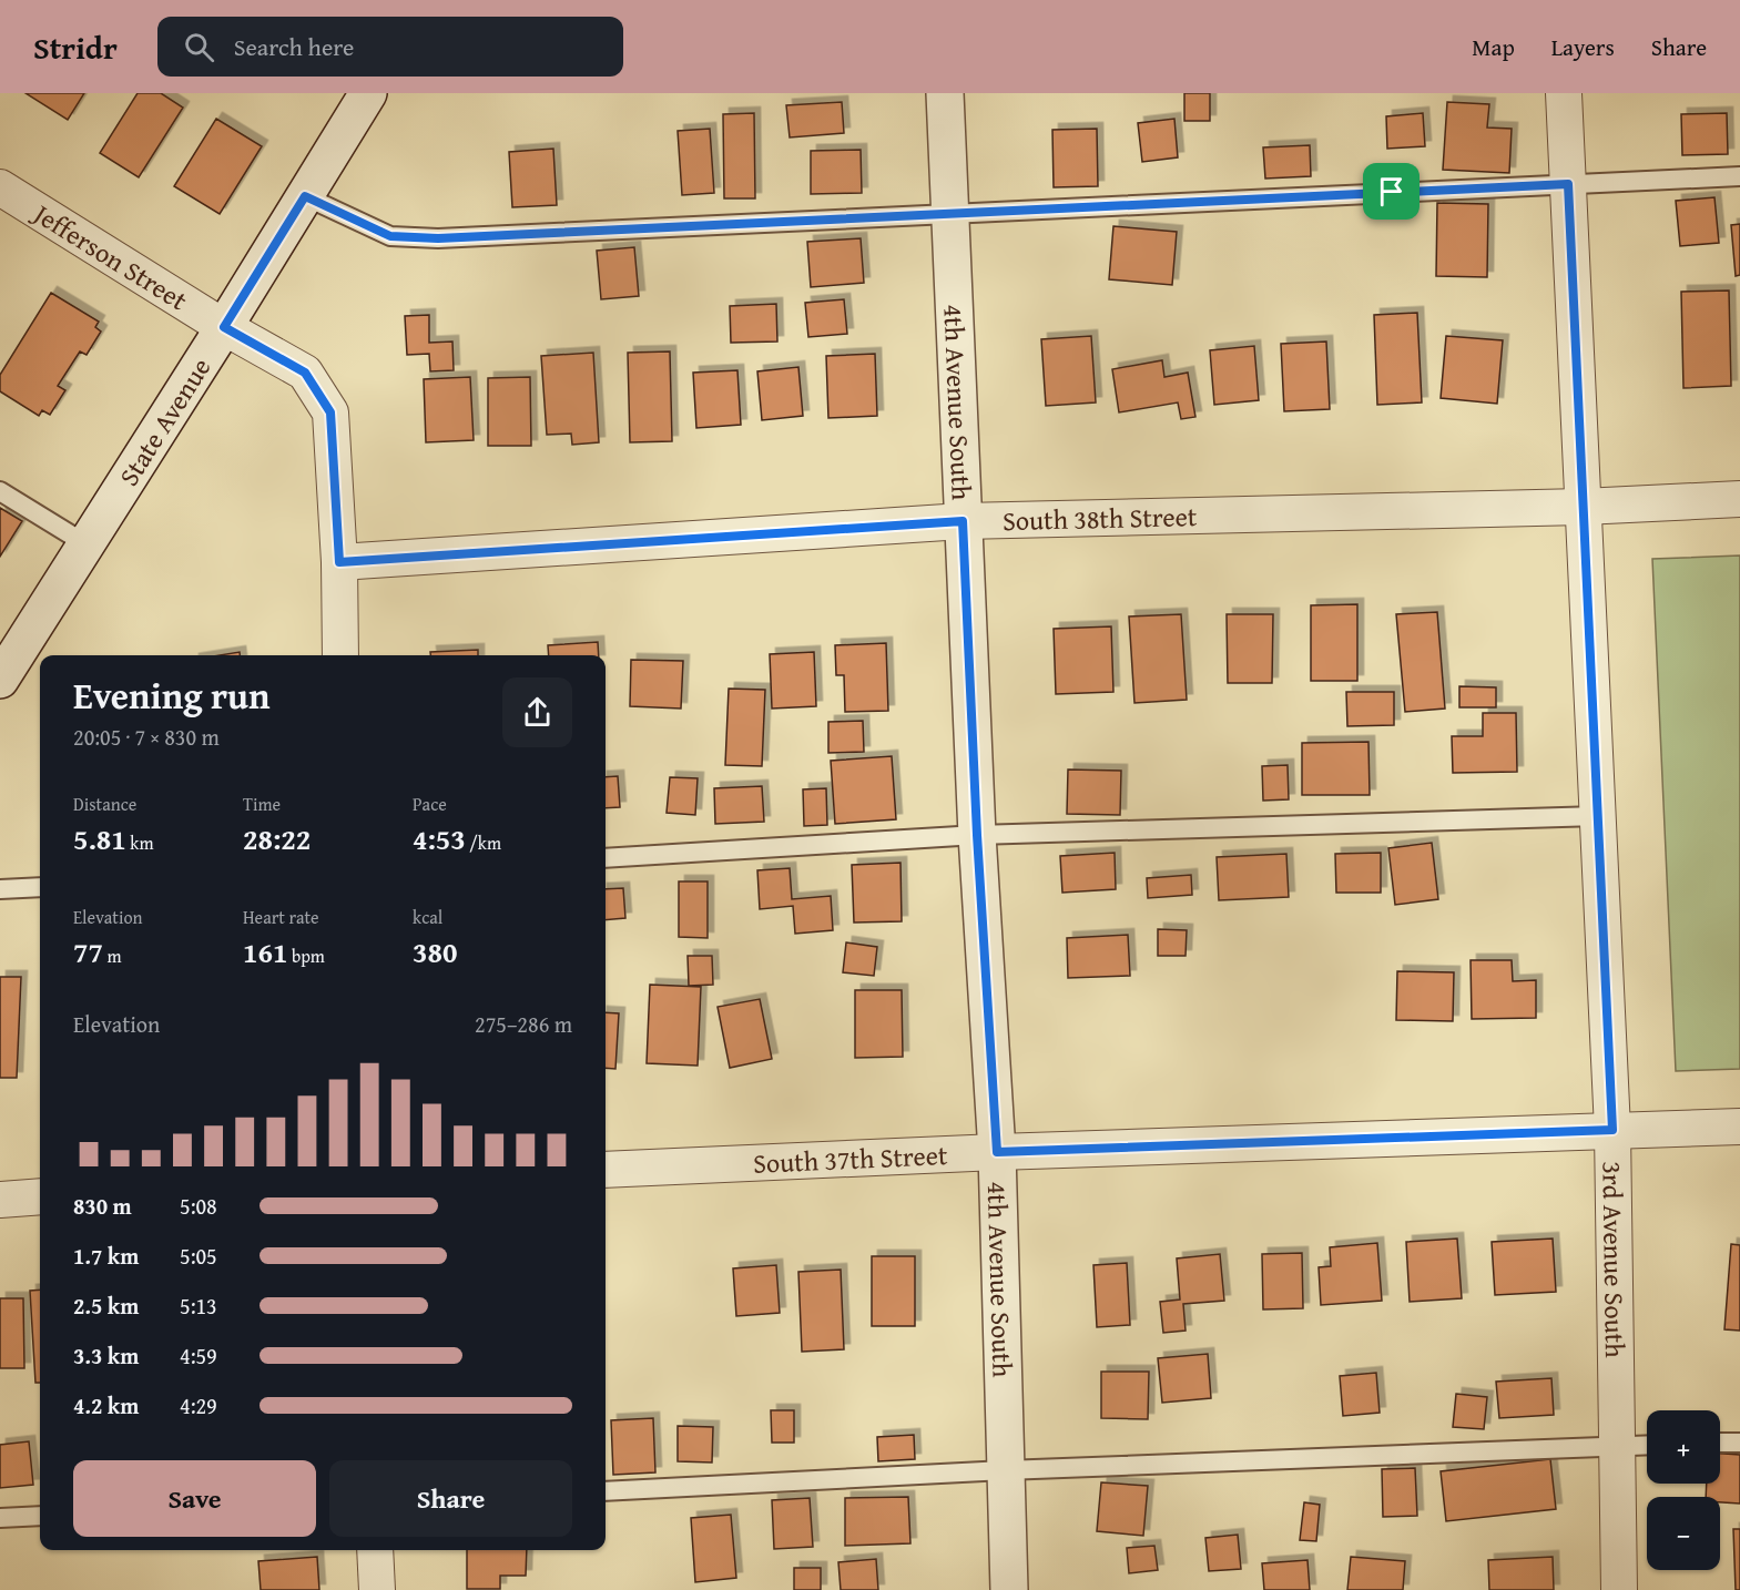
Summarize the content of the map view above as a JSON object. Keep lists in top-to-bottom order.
{
  "streets": {
    "street": [
      "Jefferson Street",
      "4th Avenue South",
      "State Avenue",
      "South 38th Street",
      "South 37th Street",
      "3rd Avenue South"
    ]
  },
  "crossings": [
    ["Jefferson Street", "State Avenue"],
    ["Jefferson Street", "South 38th Street"],
    ["4th Avenue South", "South 38th Street"],
    ["4th Avenue South", "South 37th Street"],
    ["South 38th Street", "3rd Avenue South"],
    ["South 37th Street", "3rd Avenue South"]
  ],
  "page": {
    "header": "Stridr",
    "search": "Search here",
    "nav": ["Map", "Layers", "Share"],
    "heading": ["Evening run", "20:05 · 7 × 830 m"],
    "stats": [
      ["Distance", "5.81 km"],
      ["Time", "28:22"],
      ["Pace", "4:53 /km"],
      ["Elevation", "77 m"],
      ["Heart rate", "161 bpm"],
      ["kcal", "380"]
    ],
    "chart": ["Elevation", "275–286 m"],
    "list": [
      {
        "name": "830 m",
        "note": "5:08"
      },
      {
        "name": "1.7 km",
        "note": "5:05"
      },
      {
        "name": "2.5 km",
        "note": "5:13"
      },
      {
        "name": "3.3 km",
        "note": "4:59"
      },
      {
        "name": "4.2 km",
        "note": "4:29"
      }
    ],
    "map_buttons": ["+", "−"],
    "buttons": ["Save", "Share"]
  }
}
